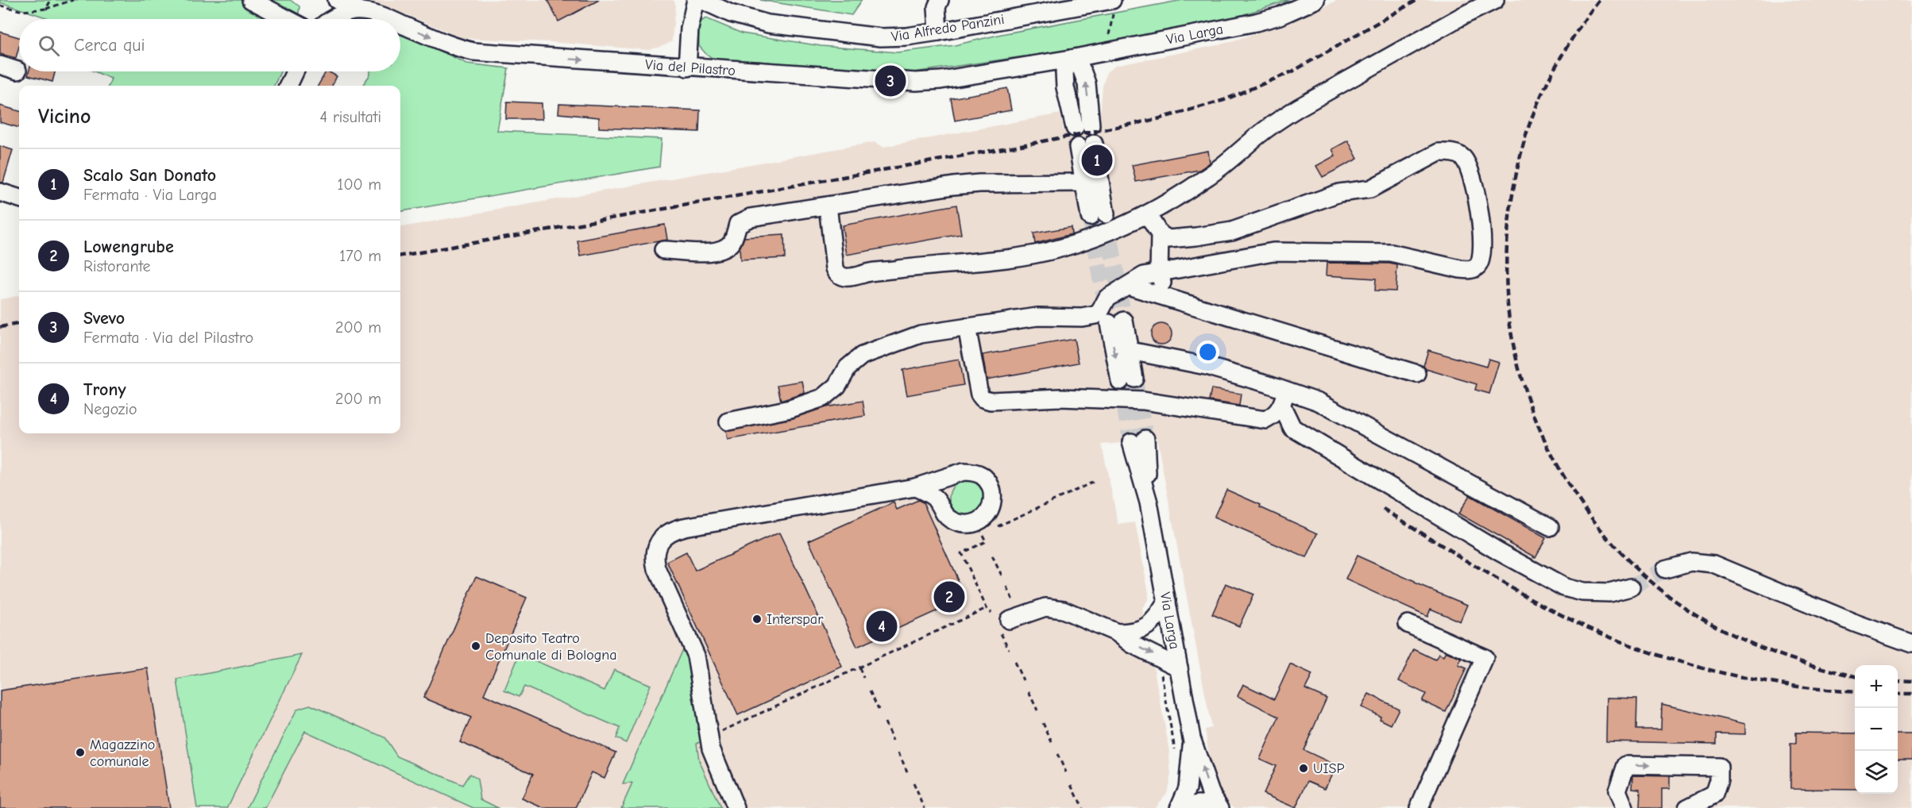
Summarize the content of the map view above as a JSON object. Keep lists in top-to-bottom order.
{
  "streets": {
    "street": ["Via Alfredo Panzini", "Via Larga", "Via del Pilastro"]
  },
  "crossings": [
    ["Via Larga", "Via del Pilastro"]
  ],
  "one_way": ["Via del Pilastro"],
  "places": [
    "Interspar",
    "Deposito Teatro Comunale di Bologna",
    "Magazzino comunale",
    "UISP"
  ],
  "page": {
    "search": "Cerca qui",
    "pins": [
      "3",
      "1",
      "2",
      "4"
    ],
    "heading": ["Vicino", "4 risultati"],
    "list": [
      {
        "mark": "1",
        "name": "Scalo San Donato",
        "note": "Fermata · Via Larga",
        "value": "100 m"
      },
      {
        "mark": "2",
        "name": "Lowengrube",
        "note": "Ristorante",
        "value": "170 m"
      },
      {
        "mark": "3",
        "name": "Svevo",
        "note": "Fermata · Via del Pilastro",
        "value": "200 m"
      },
      {
        "mark": "4",
        "name": "Trony",
        "note": "Negozio",
        "value": "200 m"
      }
    ],
    "map_buttons": ["+", "−"]
  }
}
